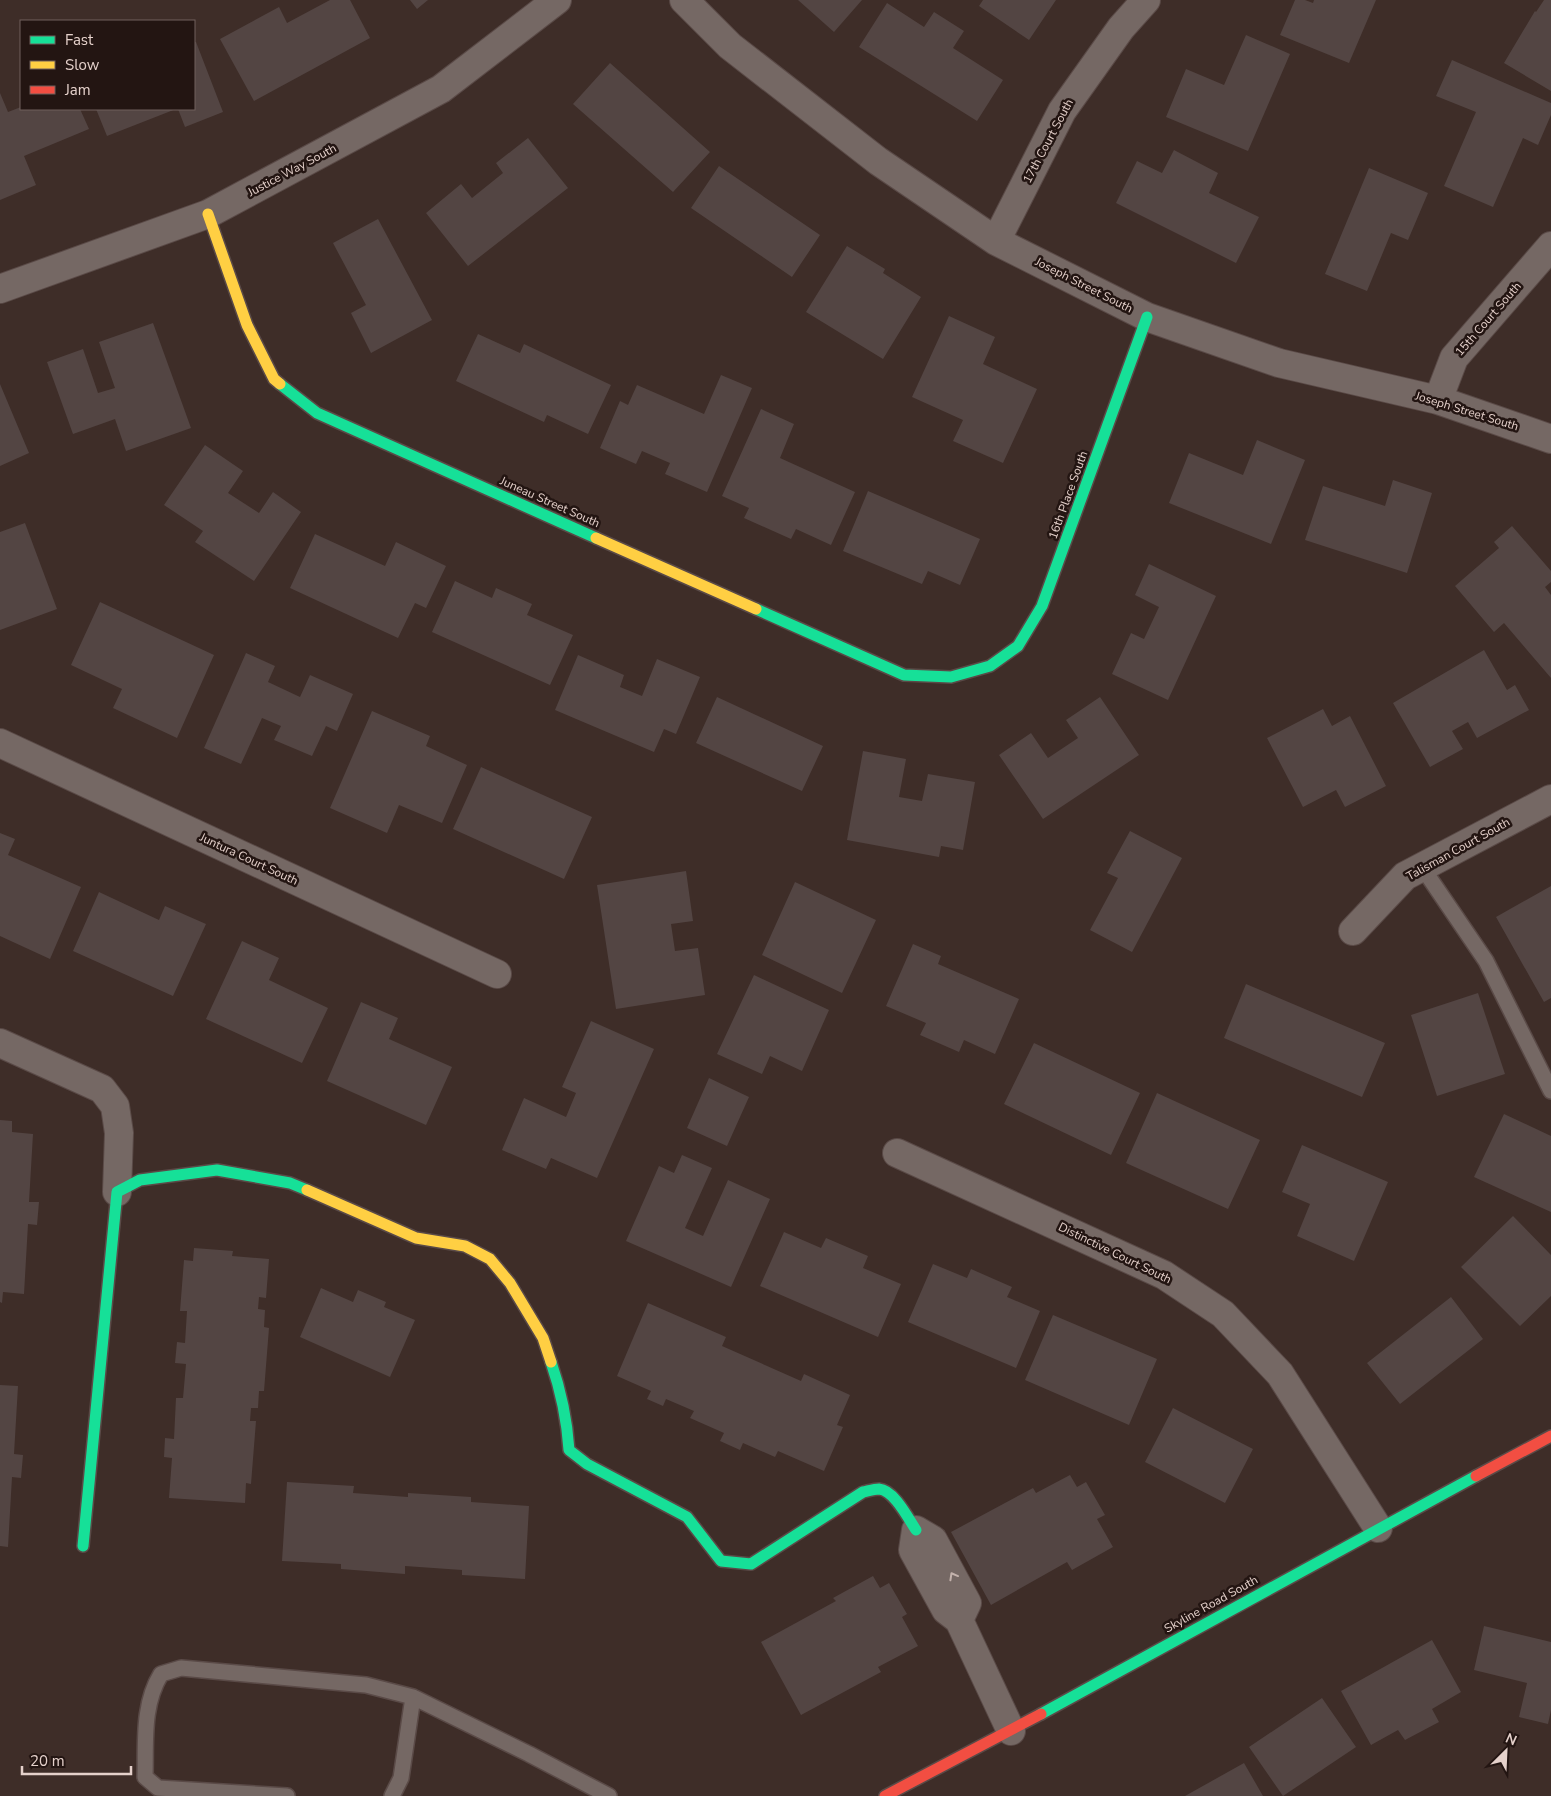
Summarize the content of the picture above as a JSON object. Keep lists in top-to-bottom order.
{
  "streets": {
    "street": [
      "17th Court South",
      "Justice Way South",
      "Joseph Street South",
      "15th Court South",
      "16th Place South",
      "Juneau Street South",
      "Talisman Court South",
      "Juntura Court South",
      "Distinctive Court South",
      "Skyline Road South"
    ]
  },
  "crossings": [
    ["17th Court South", "Joseph Street South"],
    ["Justice Way South", "Juneau Street South"],
    ["Joseph Street South", "15th Court South"],
    ["Joseph Street South", "16th Place South"],
    ["16th Place South", "Juneau Street South"],
    ["Distinctive Court South", "Skyline Road South"]
  ],
  "legend": ["Fast", "Slow", "Jam"],
  "scale_bar": "20 m",
  "north": "top right"
}
